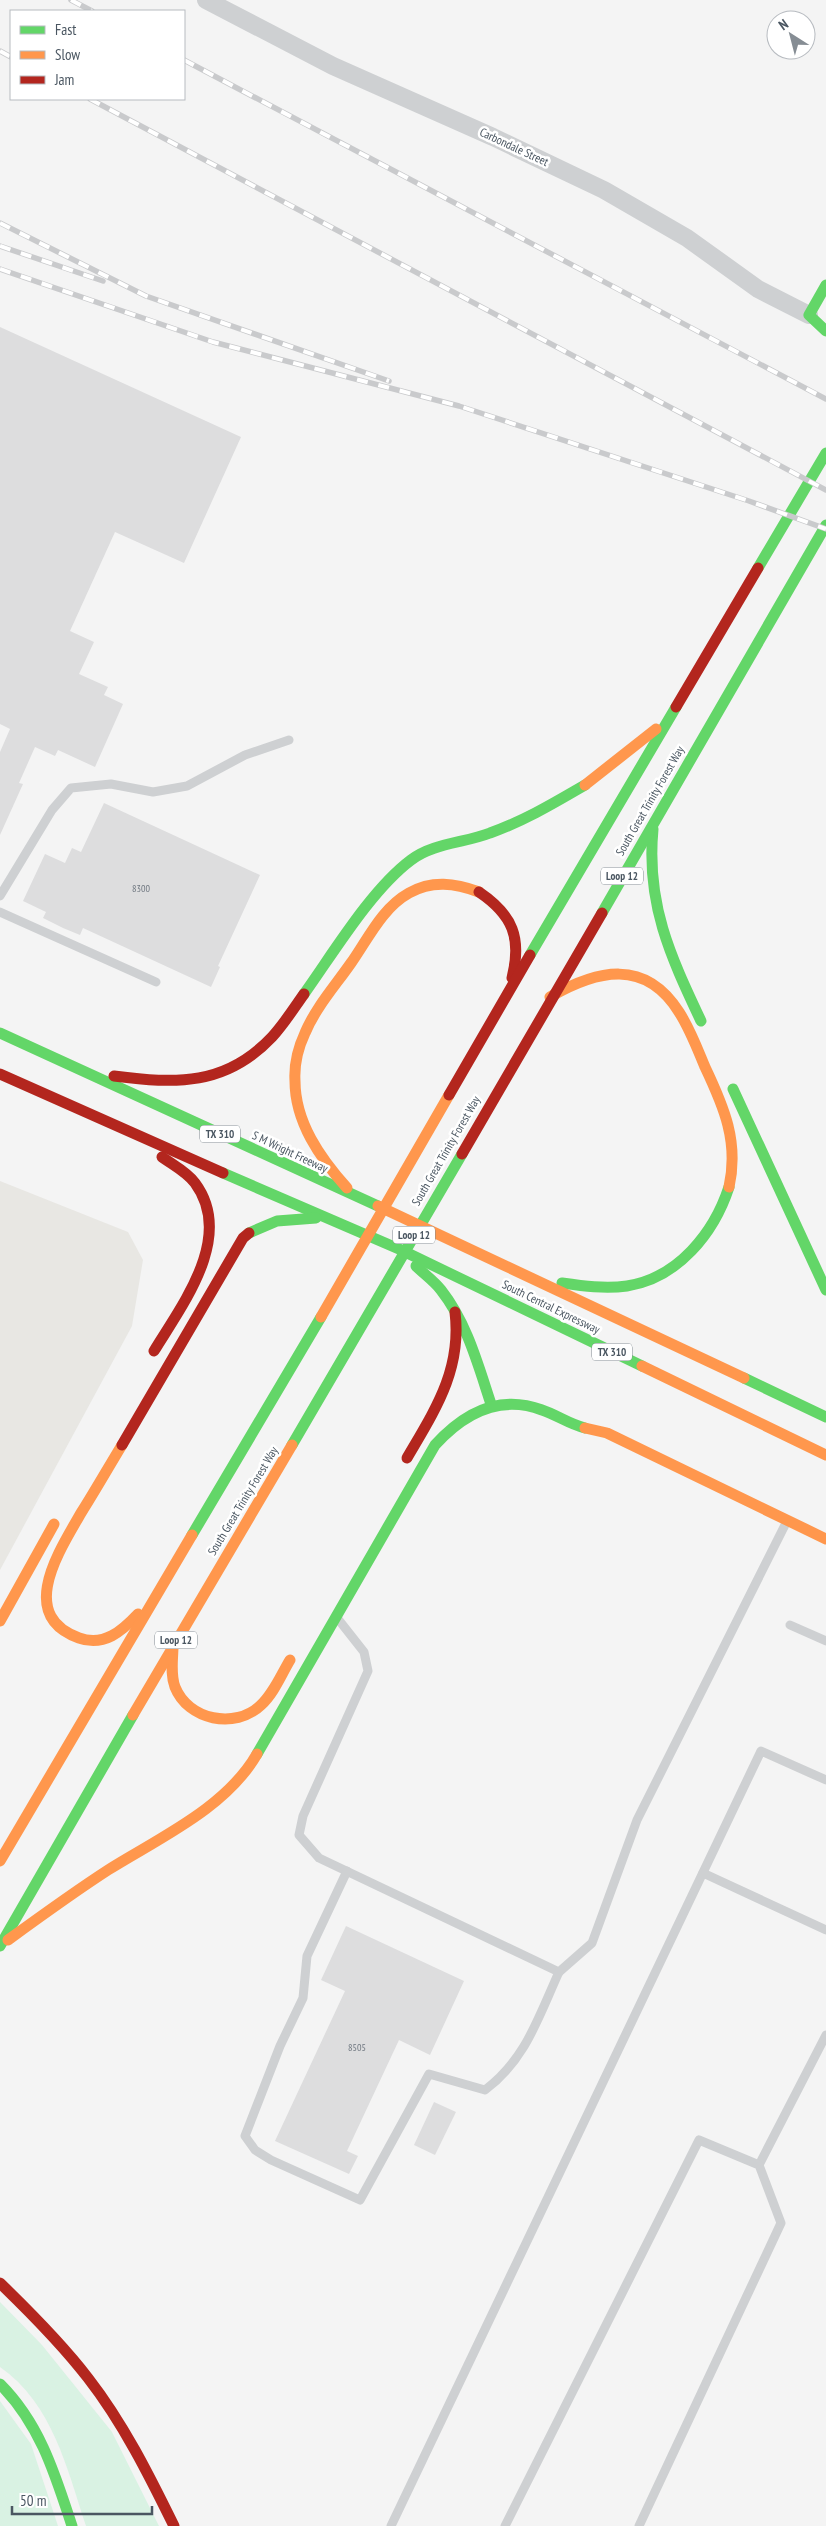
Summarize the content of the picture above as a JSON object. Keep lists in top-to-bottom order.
{
  "streets": {
    "main road": [
      "South Great Trinity Forest Way",
      "Loop 12",
      "TX 310",
      "S M Wright Freeway",
      "South Central Expressway"
    ],
    "street": ["Carbondale Street"]
  },
  "crossings": [
    ["TX 310", "South Central Expressway"],
    ["S M Wright Freeway", "South Central Expressway"]
  ],
  "house_numbers": ["8300", "8505"],
  "legend": ["Fast", "Slow", "Jam"],
  "scale_bar": "50 m",
  "north": "top left"
}
